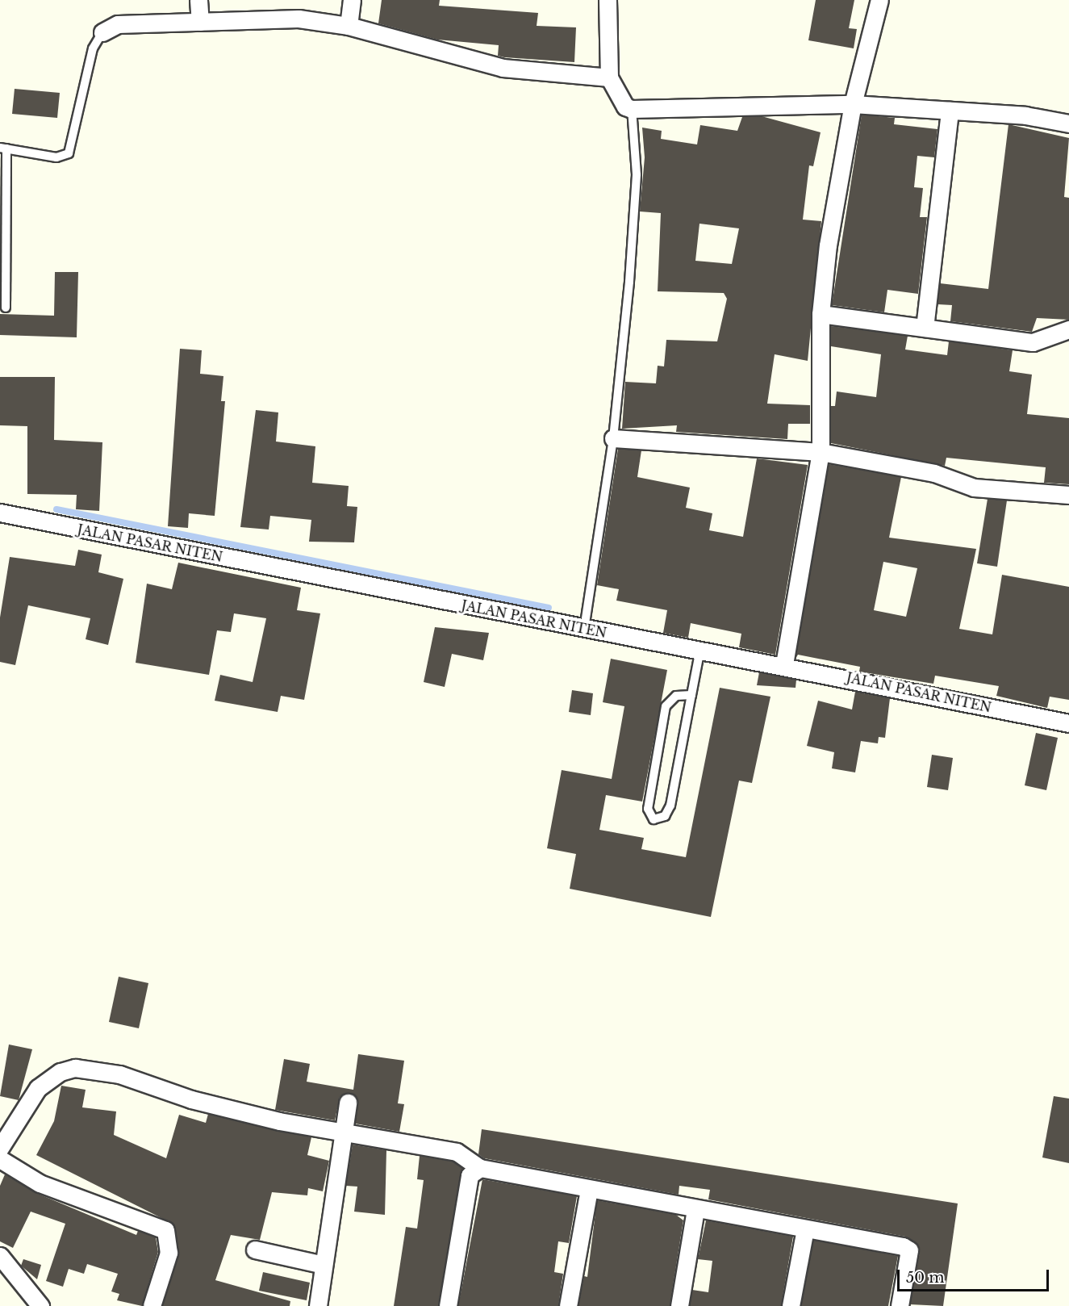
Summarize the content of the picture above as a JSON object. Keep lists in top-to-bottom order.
{
  "streets": {
    "street": ["JALAN PASAR NITEN"]
  },
  "scale_bar": "50 m"
}
